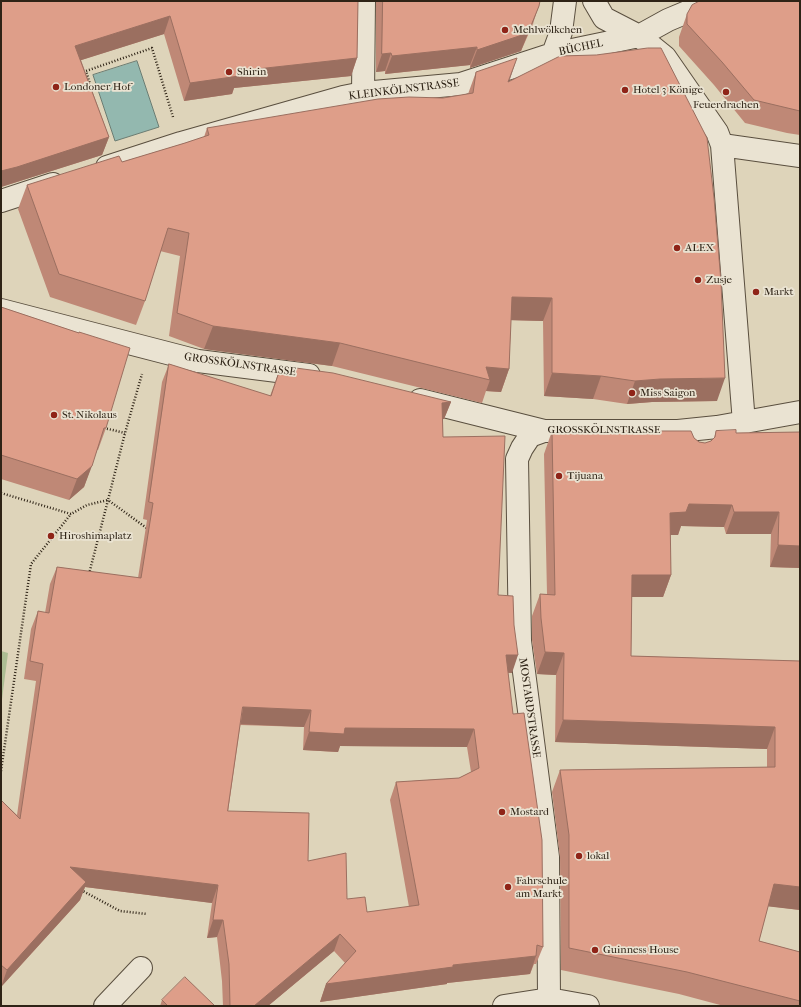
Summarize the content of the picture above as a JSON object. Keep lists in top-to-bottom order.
{
  "streets": {
    "street": [
      "BÜCHEL",
      "KLEINKÖLNSTRASSE",
      "GROSSKÖLNSTRASSE",
      "MOSTARDSTRASSE"
    ]
  },
  "crossings": [
    ["BÜCHEL", "KLEINKÖLNSTRASSE"],
    ["GROSSKÖLNSTRASSE", "MOSTARDSTRASSE"]
  ],
  "places": [
    "Mehlwölkchen",
    "Shirin",
    "Londoner Hof",
    "Hotel 3 Könige",
    "Feuerdrachen",
    "ALEX",
    "Zusje",
    "Markt",
    "Miss Saigon",
    "St. Nikolaus",
    "Tijuana",
    "Hiroshimaplatz",
    "Mostard",
    "lokal",
    "Fahrschule am Markt",
    "Guinness House"
  ]
}
